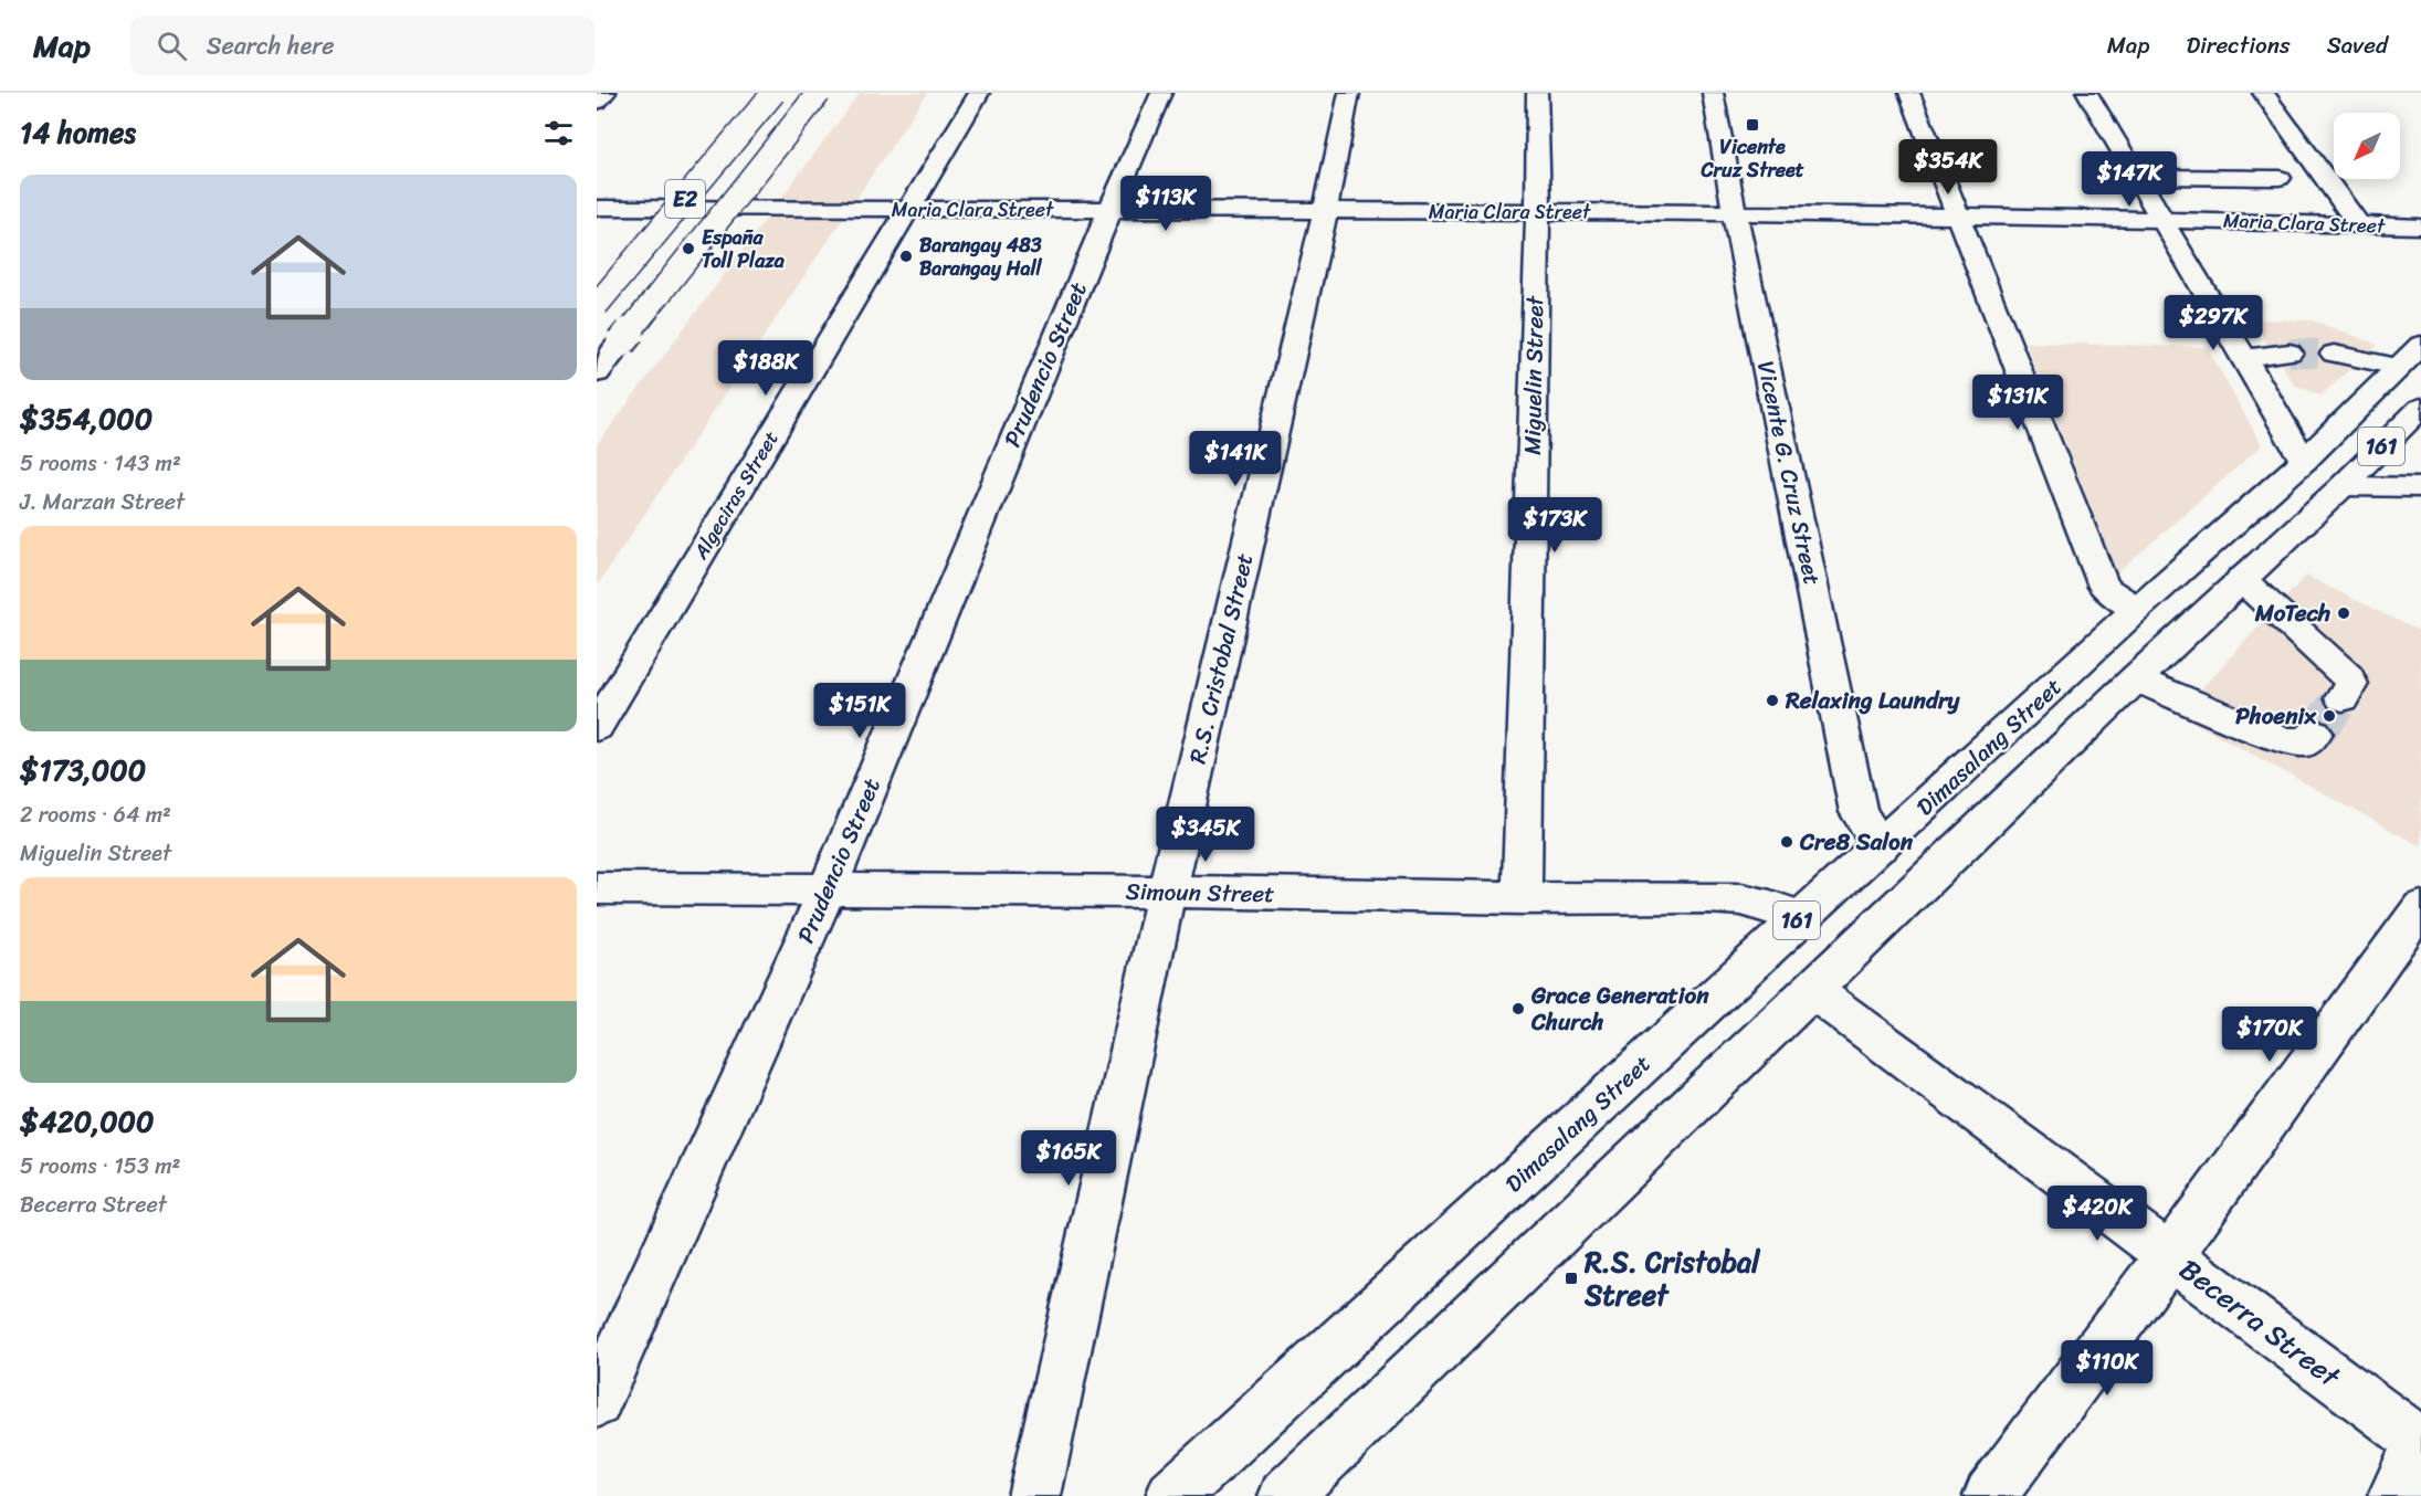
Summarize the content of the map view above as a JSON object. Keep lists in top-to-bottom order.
{
  "streets": {
    "main road": [
      "E2",
      "Maria Clara Street",
      "Prudencio Street",
      "Miguelin Street",
      "161",
      "Vicente G. Cruz Street",
      "Algeciras Street",
      "R.S. Cristobal Street",
      "Dimasalang Street",
      "Simoun Street",
      "Becerra Street"
    ]
  },
  "crossings": [
    ["Maria Clara Street", "Prudencio Street"],
    ["Maria Clara Street", "Miguelin Street"],
    ["Maria Clara Street", "Vicente G. Cruz Street"],
    ["Maria Clara Street", "Algeciras Street"],
    ["Maria Clara Street", "R.S. Cristobal Street"],
    ["Prudencio Street", "Simoun Street"],
    ["Miguelin Street", "Simoun Street"],
    ["161", "Becerra Street"],
    ["Vicente G. Cruz Street", "Dimasalang Street"],
    ["R.S. Cristobal Street", "Simoun Street"],
    ["Dimasalang Street", "Simoun Street"]
  ],
  "places": {
    "transit": ["Vicente Cruz Street", "R.S. Cristobal Street"],
    "other": [
      "España Toll Plaza",
      "Barangay 483 Barangay Hall",
      "MoTech",
      "Relaxing Laundry",
      "Phoenix",
      "Cre8 Salon",
      "Grace Generation Church"
    ]
  },
  "north": "bottom left",
  "page": {
    "header": "Map",
    "search": "Search here",
    "nav": ["Map", "Directions", "Saved"],
    "heading": "14 homes",
    "price": [
      "$354K",
      "$147K",
      "$113K",
      "$297K",
      "$188K",
      "$131K",
      "$141K",
      "$173K",
      "$151K",
      "$345K",
      "$170K",
      "$165K",
      "$420K",
      "$110K"
    ],
    "list": [
      {
        "name": "$354,000",
        "note": "5 rooms · 143 m² · J. Marzan Street"
      },
      {
        "name": "$173,000",
        "note": "2 rooms · 64 m² · Miguelin Street"
      },
      {
        "name": "$420,000",
        "note": "5 rooms · 153 m² · Becerra Street"
      }
    ]
  }
}
